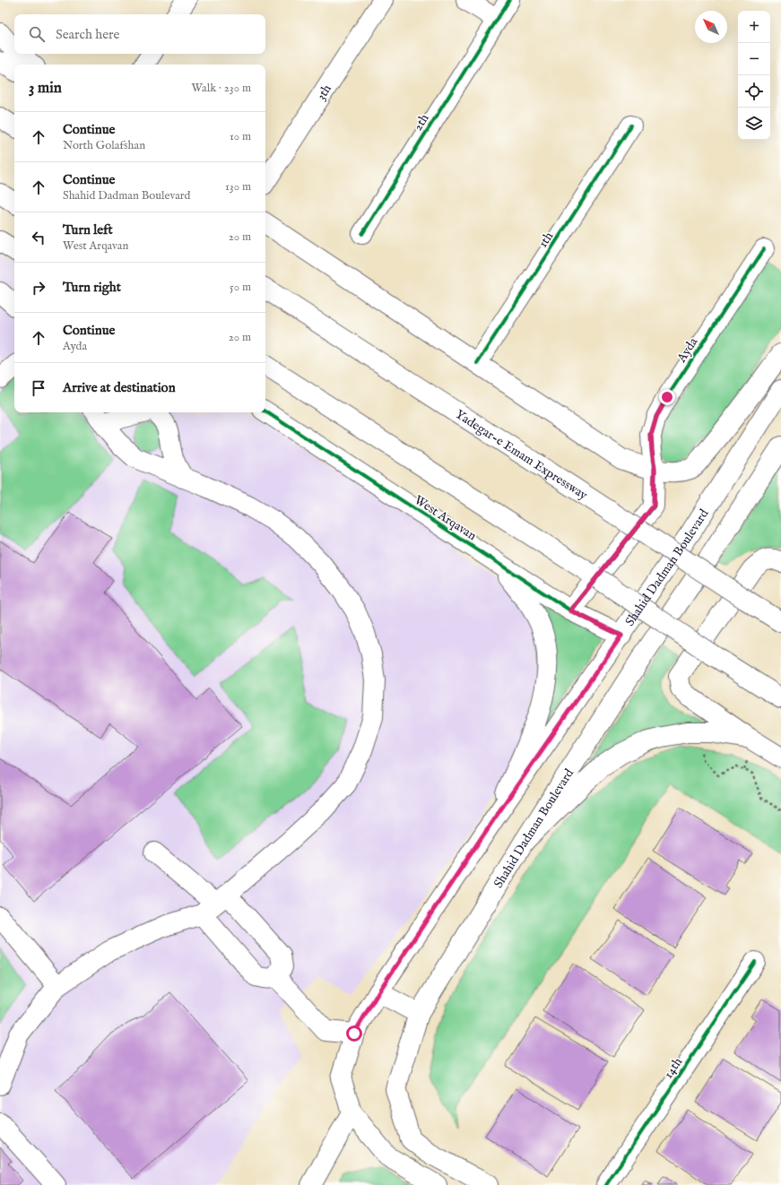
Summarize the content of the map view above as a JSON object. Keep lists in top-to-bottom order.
{
  "streets": {
    "main road": [
      "3th",
      "2th",
      "1th",
      "Ayda",
      "Yadegar-e Emam Expressway",
      "West Arqavan",
      "Shahid Dadman Boulevard",
      "14th"
    ]
  },
  "crossings": [
    ["Ayda", "West Arqavan"],
    ["West Arqavan", "Shahid Dadman Boulevard"]
  ],
  "north": "top left",
  "page": {
    "map_buttons": ["+", "−"],
    "search": "Search here",
    "heading": ["3 min", "Walk · 230 m"],
    "list": [
      ["Continue", "North Golafshan", "10 m"],
      ["Continue", "Shahid Dadman Boulevard", "130 m"],
      ["Turn left", "West Arqavan", "20 m"],
      ["Turn right", "50 m"],
      ["Continue", "Ayda", "20 m"],
      "Arrive at destination"
    ]
  }
}
